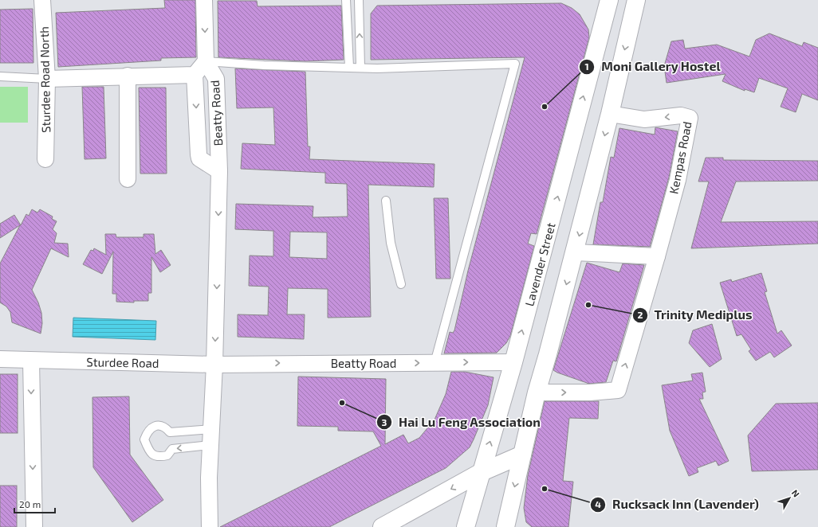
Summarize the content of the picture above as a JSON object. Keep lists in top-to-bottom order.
{
  "streets": {
    "main road": ["Lavender Street"],
    "street": [
      "Sturdee Road North",
      "Beatty Road",
      "Kempas Road",
      "Sturdee Road"
    ]
  },
  "crossings": [
    ["Beatty Road", "Lavender Street"],
    ["Beatty Road", "Sturdee Road"]
  ],
  "places": [
    "Moni Gallery Hostel",
    "Trinity Mediplus",
    "Hai Lu Feng Association",
    "Rucksack Inn (Lavender)"
  ],
  "scale_bar": "20 m",
  "north": "top right"
}
